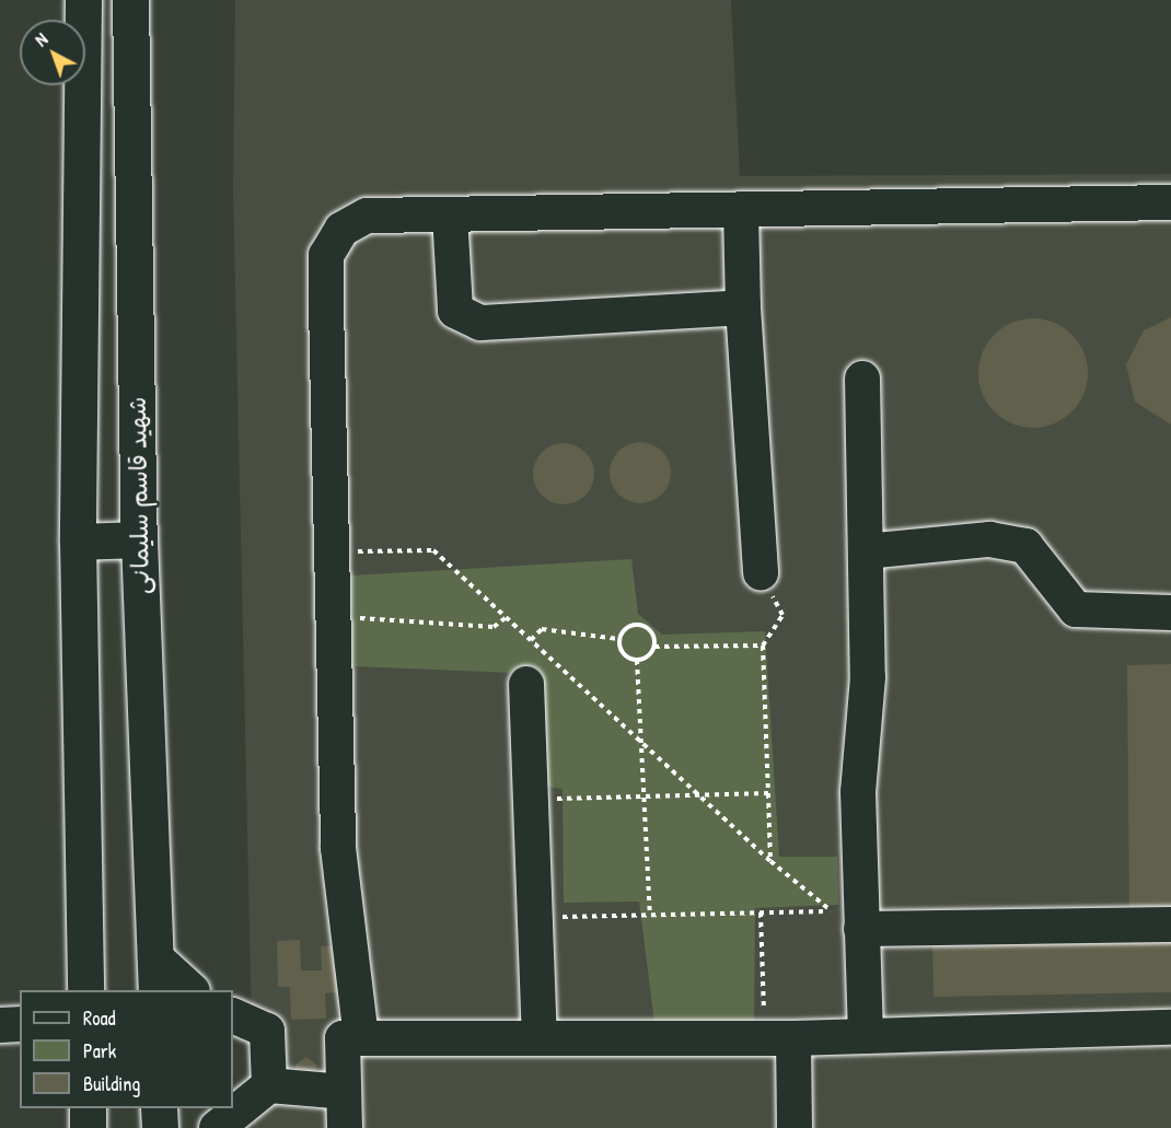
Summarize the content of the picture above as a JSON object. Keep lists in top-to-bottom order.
{
  "streets": {
    "highway": ["شهید قاسم سلیمانی"]
  },
  "legend": ["Road", "Park", "Building"],
  "north": "top left"
}
